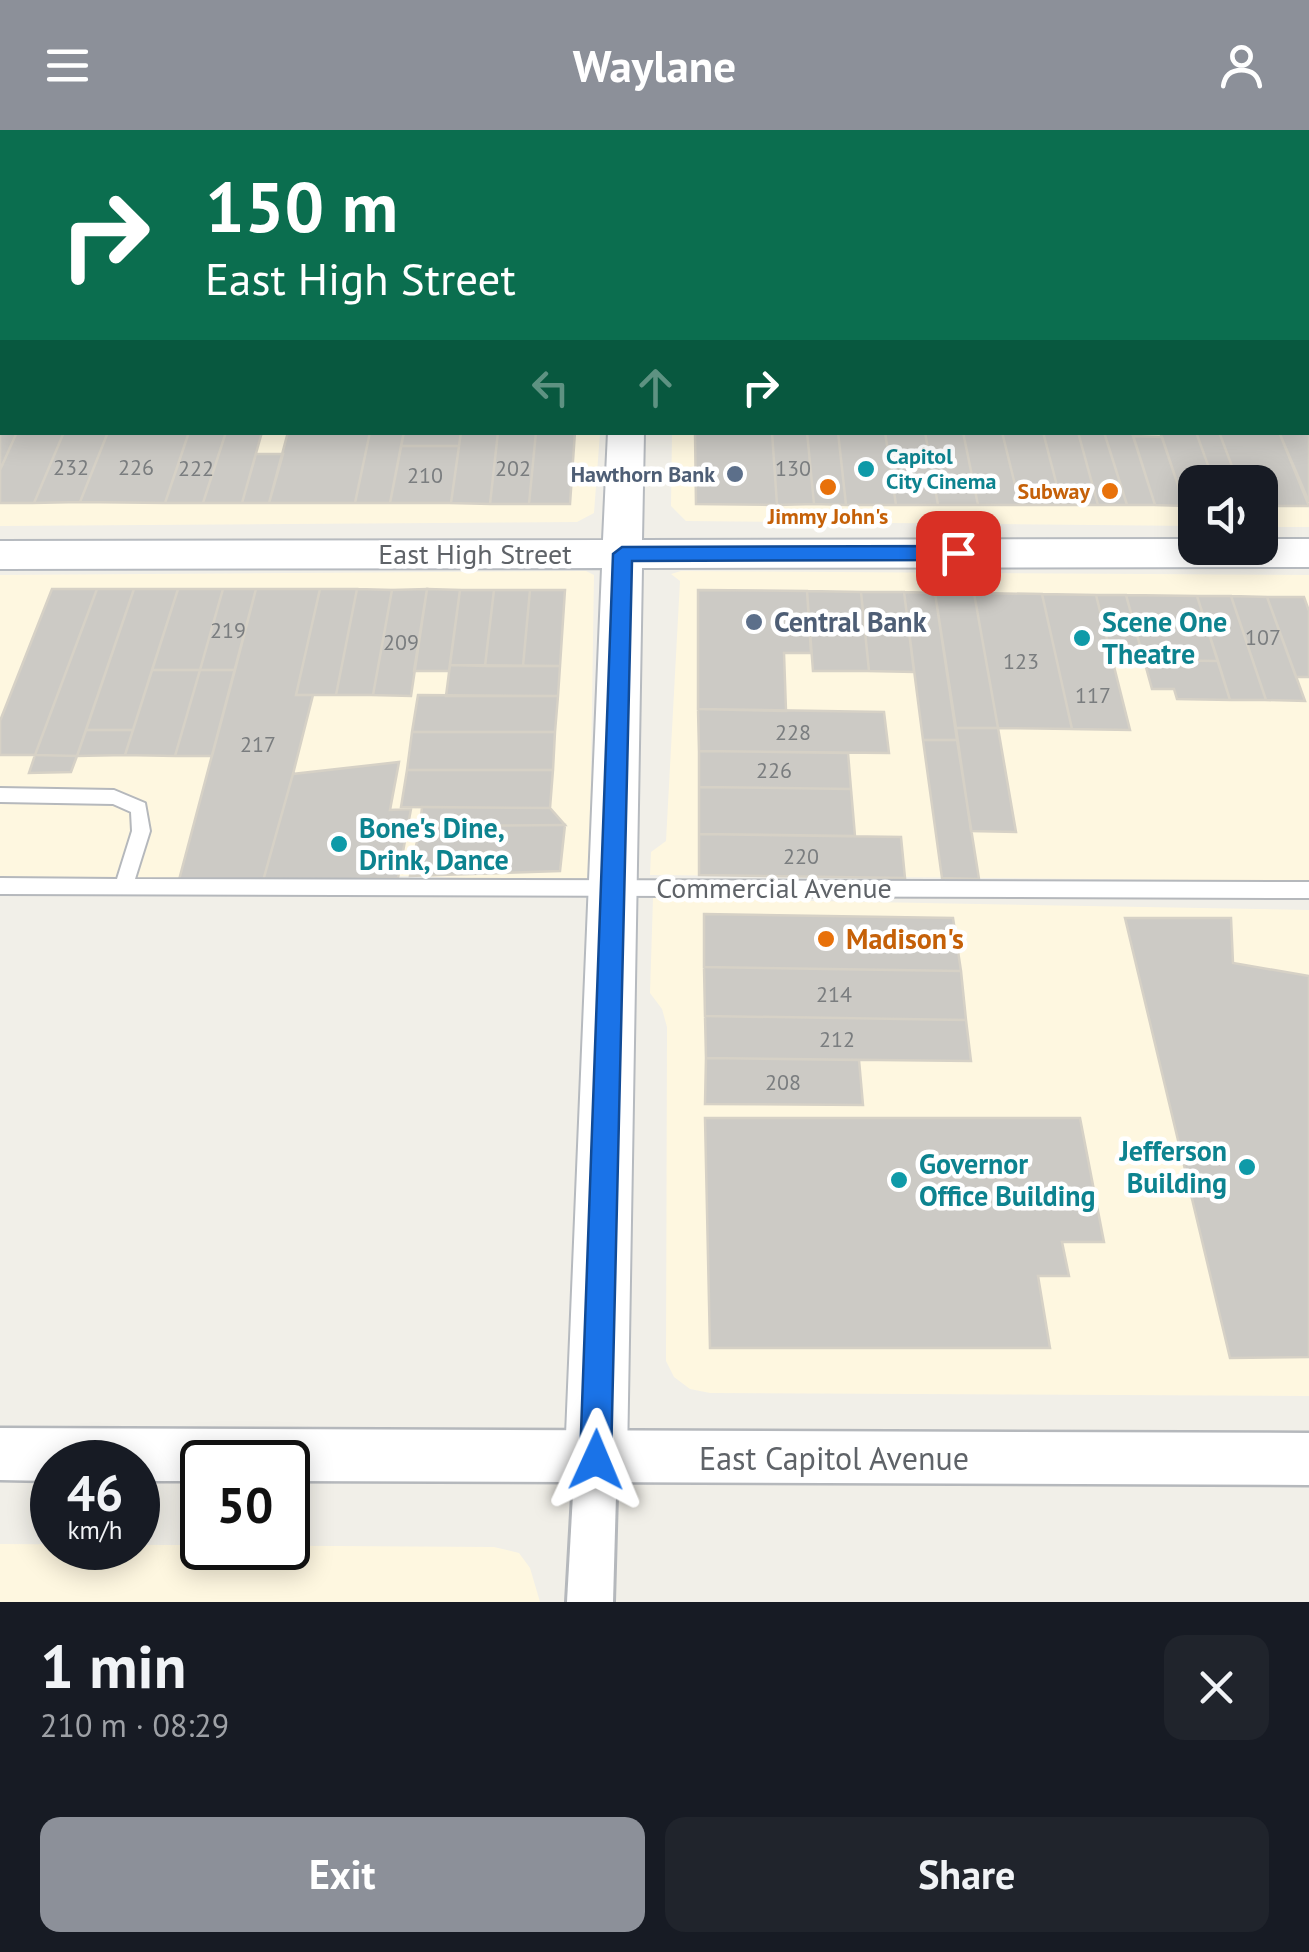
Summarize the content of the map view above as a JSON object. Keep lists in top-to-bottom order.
{
  "streets": {
    "main road": ["East High Street"],
    "street": ["East Capitol Avenue"],
    "lane": ["Commercial Avenue"]
  },
  "places": [
    "Capitol City Cinema",
    "Hawthorn Bank",
    "Jimmy John's",
    "Subway",
    "Central Bank",
    "Scene One Theatre",
    "Bone's Dine, Drink, Dance",
    "Madison's",
    "Jefferson Building",
    "Governor Office Building"
  ],
  "house_numbers": [
    "232",
    "226",
    "222",
    "202",
    "130",
    "210",
    "219",
    "107",
    "209",
    "123",
    "117",
    "228",
    "217",
    "226",
    "220",
    "214",
    "212",
    "208"
  ],
  "page": {
    "header": "Waylane",
    "turn": ["150 m", "East High Street"],
    "speed": "46 km/h",
    "limit": "50",
    "heading": ["1 min", "210 m · 08:29"],
    "buttons": ["Exit", "Share"]
  }
}
